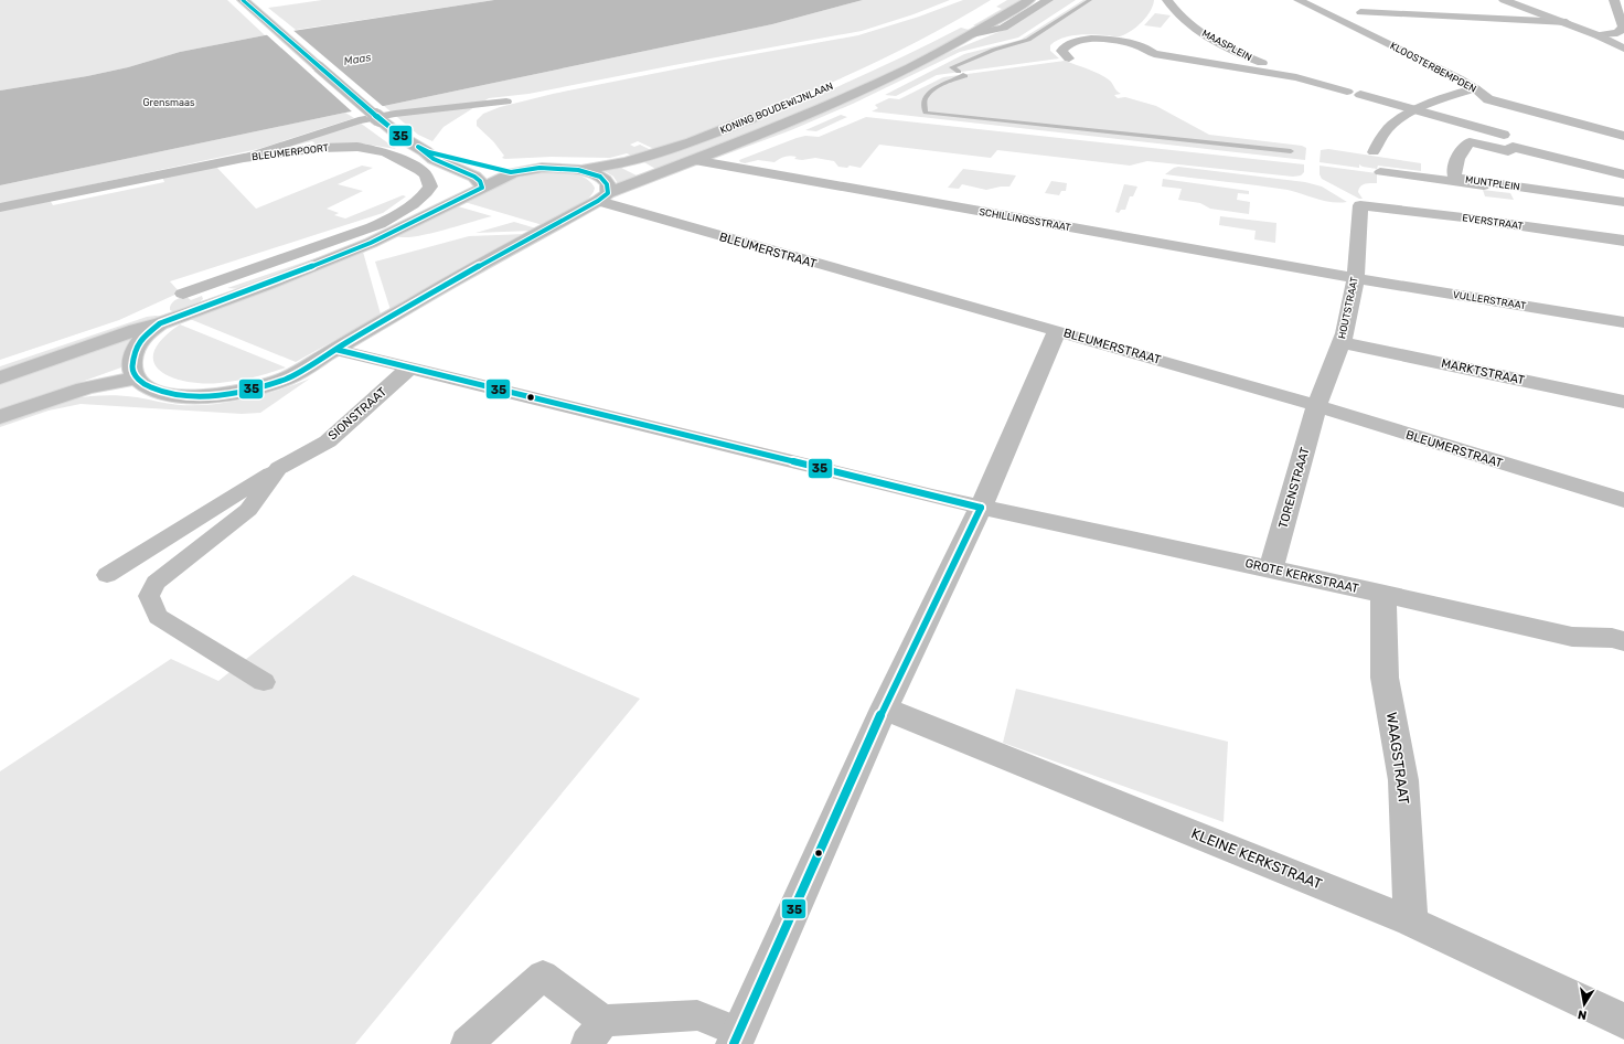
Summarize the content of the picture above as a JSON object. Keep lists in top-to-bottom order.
{
  "streets": {
    "street": [
      "MAASPLEIN",
      "KLOOSTERBEMPDEN",
      "KONING BOUDEWIJNLAAN",
      "BLEUMERPOORT",
      "MUNTPLEIN",
      "SCHILLINGSSTRAAT",
      "EVERSTRAAT",
      "BLEUMERSTRAAT",
      "VULLERSTRAAT",
      "HOUTSTRAAT",
      "MARKTSTRAAT",
      "SIONSTRAAT",
      "TORENSTRAAT",
      "GROTE KERKSTRAAT",
      "WAAGSTRAAT",
      "KLEINE KERKSTRAAT"
    ]
  },
  "crossings": [
    ["KONING BOUDEWIJNLAAN", "SCHILLINGSSTRAAT"],
    ["KONING BOUDEWIJNLAAN", "BLEUMERSTRAAT"],
    ["SCHILLINGSSTRAAT", "VULLERSTRAAT"],
    ["SCHILLINGSSTRAAT", "HOUTSTRAAT"],
    ["EVERSTRAAT", "HOUTSTRAAT"],
    ["BLEUMERSTRAAT", "HOUTSTRAAT"],
    ["BLEUMERSTRAAT", "TORENSTRAAT"],
    ["VULLERSTRAAT", "HOUTSTRAAT"],
    ["HOUTSTRAAT", "MARKTSTRAAT"],
    ["HOUTSTRAAT", "TORENSTRAAT"],
    ["TORENSTRAAT", "GROTE KERKSTRAAT"],
    ["GROTE KERKSTRAAT", "WAAGSTRAAT"],
    ["WAAGSTRAAT", "KLEINE KERKSTRAAT"]
  ],
  "water": ["Maas"],
  "parks": ["Grensmaas"],
  "lines": ["transit line 35"],
  "north": "bottom"
}
